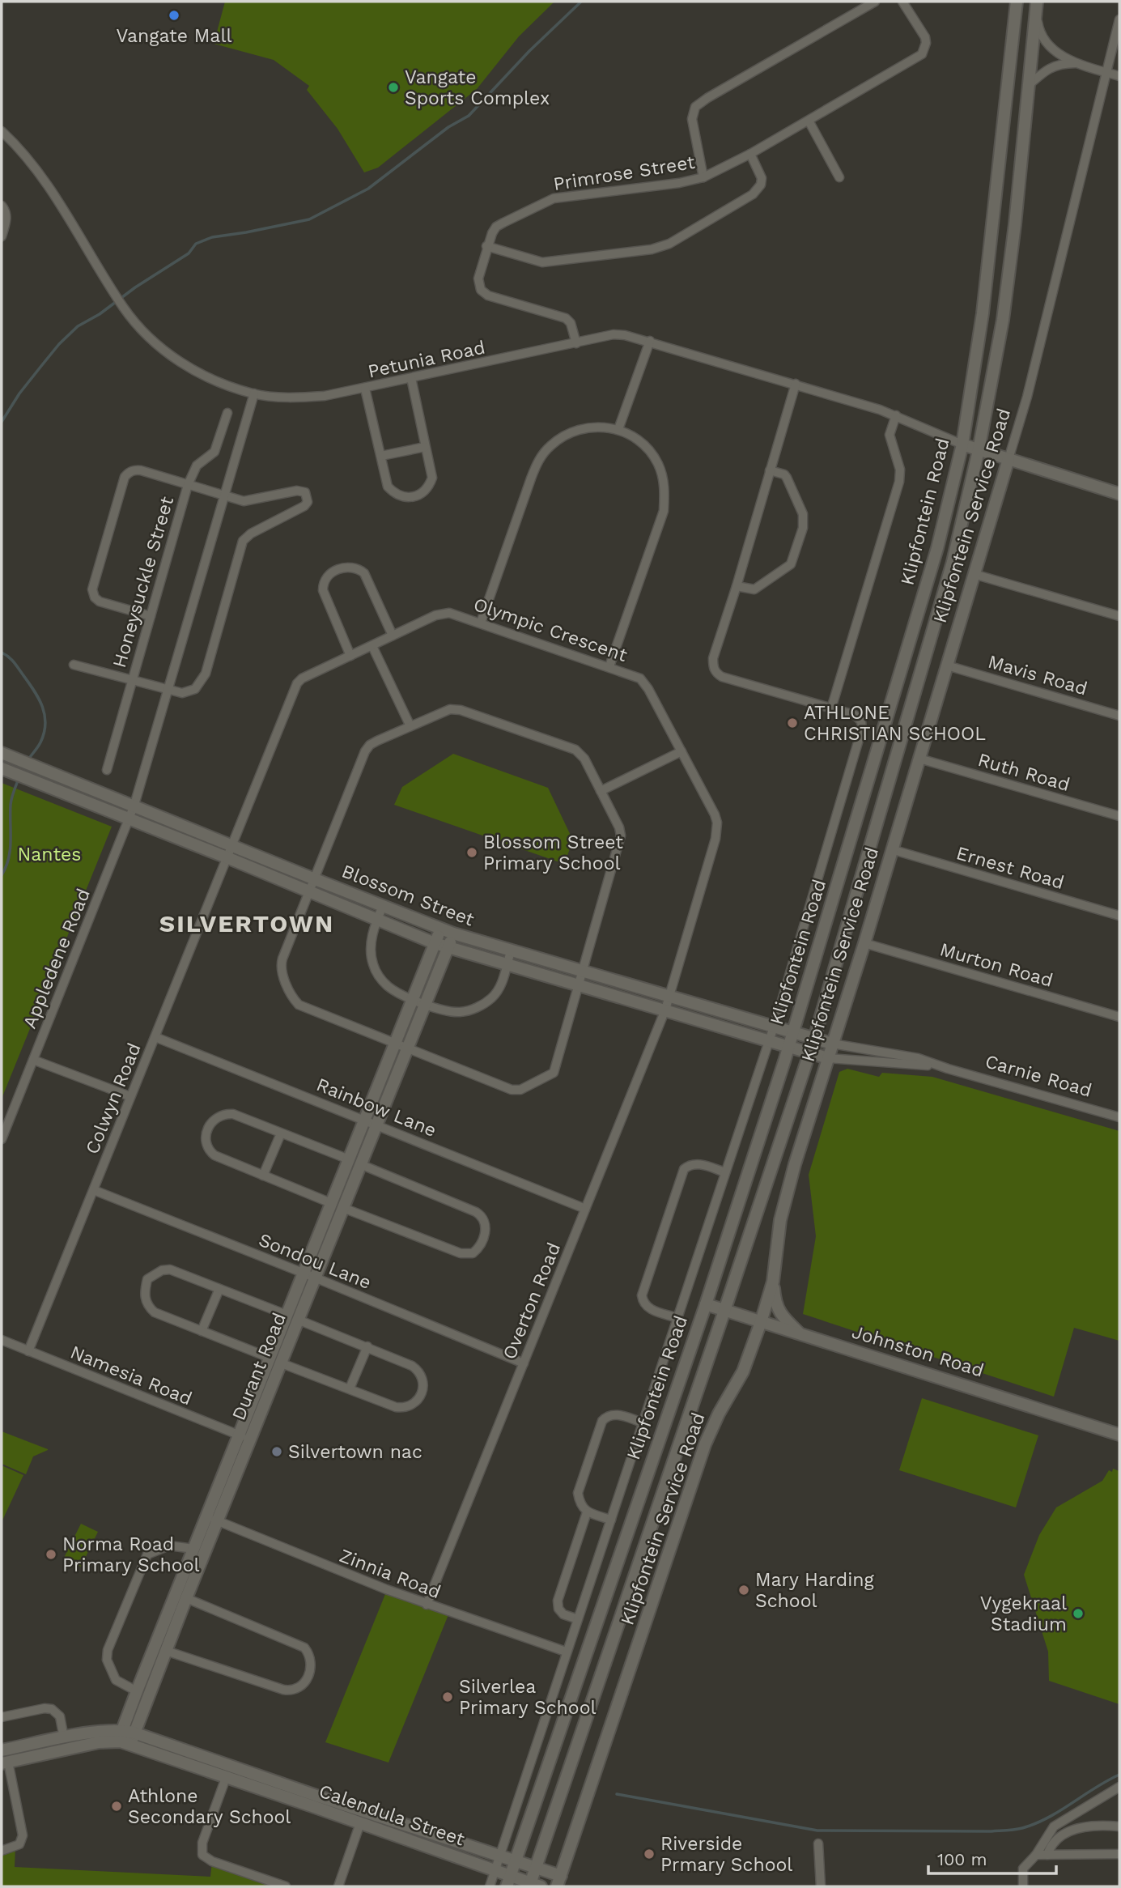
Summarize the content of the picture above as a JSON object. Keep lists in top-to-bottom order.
{
  "streets": {
    "street": [
      "Primrose Street",
      "Petunia Road",
      "Klipfontein Road",
      "Klipfontein Service Road",
      "Honeysuckle Street",
      "Olympic Crescent",
      "Mavis Road",
      "Ruth Road",
      "Ernest Road",
      "Blossom Street",
      "Appledene Road",
      "Murton Road",
      "Carnie Road",
      "Colwyn Road",
      "Rainbow Lane",
      "Sondou Lane",
      "Overton Road",
      "Johnston Road",
      "Durant Road",
      "Namesia Road",
      "Zinnia Road",
      "Calendula Street"
    ]
  },
  "crossings": [
    ["Primrose Street", "Petunia Road"],
    ["Petunia Road", "Klipfontein Road"],
    ["Petunia Road", "Appledene Road"],
    ["Klipfontein Road", "Blossom Street"],
    ["Klipfontein Road", "Carnie Road"],
    ["Klipfontein Road", "Johnston Road"],
    ["Klipfontein Road", "Calendula Street"],
    ["Klipfontein Service Road", "Mavis Road"],
    ["Klipfontein Service Road", "Ruth Road"],
    ["Klipfontein Service Road", "Ernest Road"],
    ["Klipfontein Service Road", "Murton Road"],
    ["Klipfontein Service Road", "Carnie Road"],
    ["Klipfontein Service Road", "Johnston Road"],
    ["Klipfontein Service Road", "Calendula Street"],
    ["Olympic Crescent", "Blossom Street"],
    ["Olympic Crescent", "Colwyn Road"],
    ["Olympic Crescent", "Overton Road"],
    ["Blossom Street", "Appledene Road"],
    ["Blossom Street", "Carnie Road"],
    ["Blossom Street", "Colwyn Road"],
    ["Blossom Street", "Overton Road"],
    ["Blossom Street", "Durant Road"],
    ["Colwyn Road", "Rainbow Lane"],
    ["Colwyn Road", "Sondou Lane"],
    ["Colwyn Road", "Namesia Road"],
    ["Rainbow Lane", "Overton Road"],
    ["Rainbow Lane", "Durant Road"],
    ["Sondou Lane", "Overton Road"],
    ["Sondou Lane", "Durant Road"],
    ["Overton Road", "Zinnia Road"],
    ["Durant Road", "Namesia Road"],
    ["Durant Road", "Zinnia Road"],
    ["Durant Road", "Calendula Street"]
  ],
  "districts": ["SILVERTOWN"],
  "parks": ["Nantes"],
  "places": [
    "Vangate Mall",
    "Vangate Sports Complex",
    "ATHLONE CHRISTIAN SCHOOL",
    "Blossom Street Primary School",
    "Silvertown nac",
    "Norma Road Primary School",
    "Mary Harding School",
    "Vygekraal Stadium",
    "Silverlea Primary School",
    "Athlone Secondary School",
    "Riverside Prmary School"
  ],
  "scale_bar": "100 m"
}
